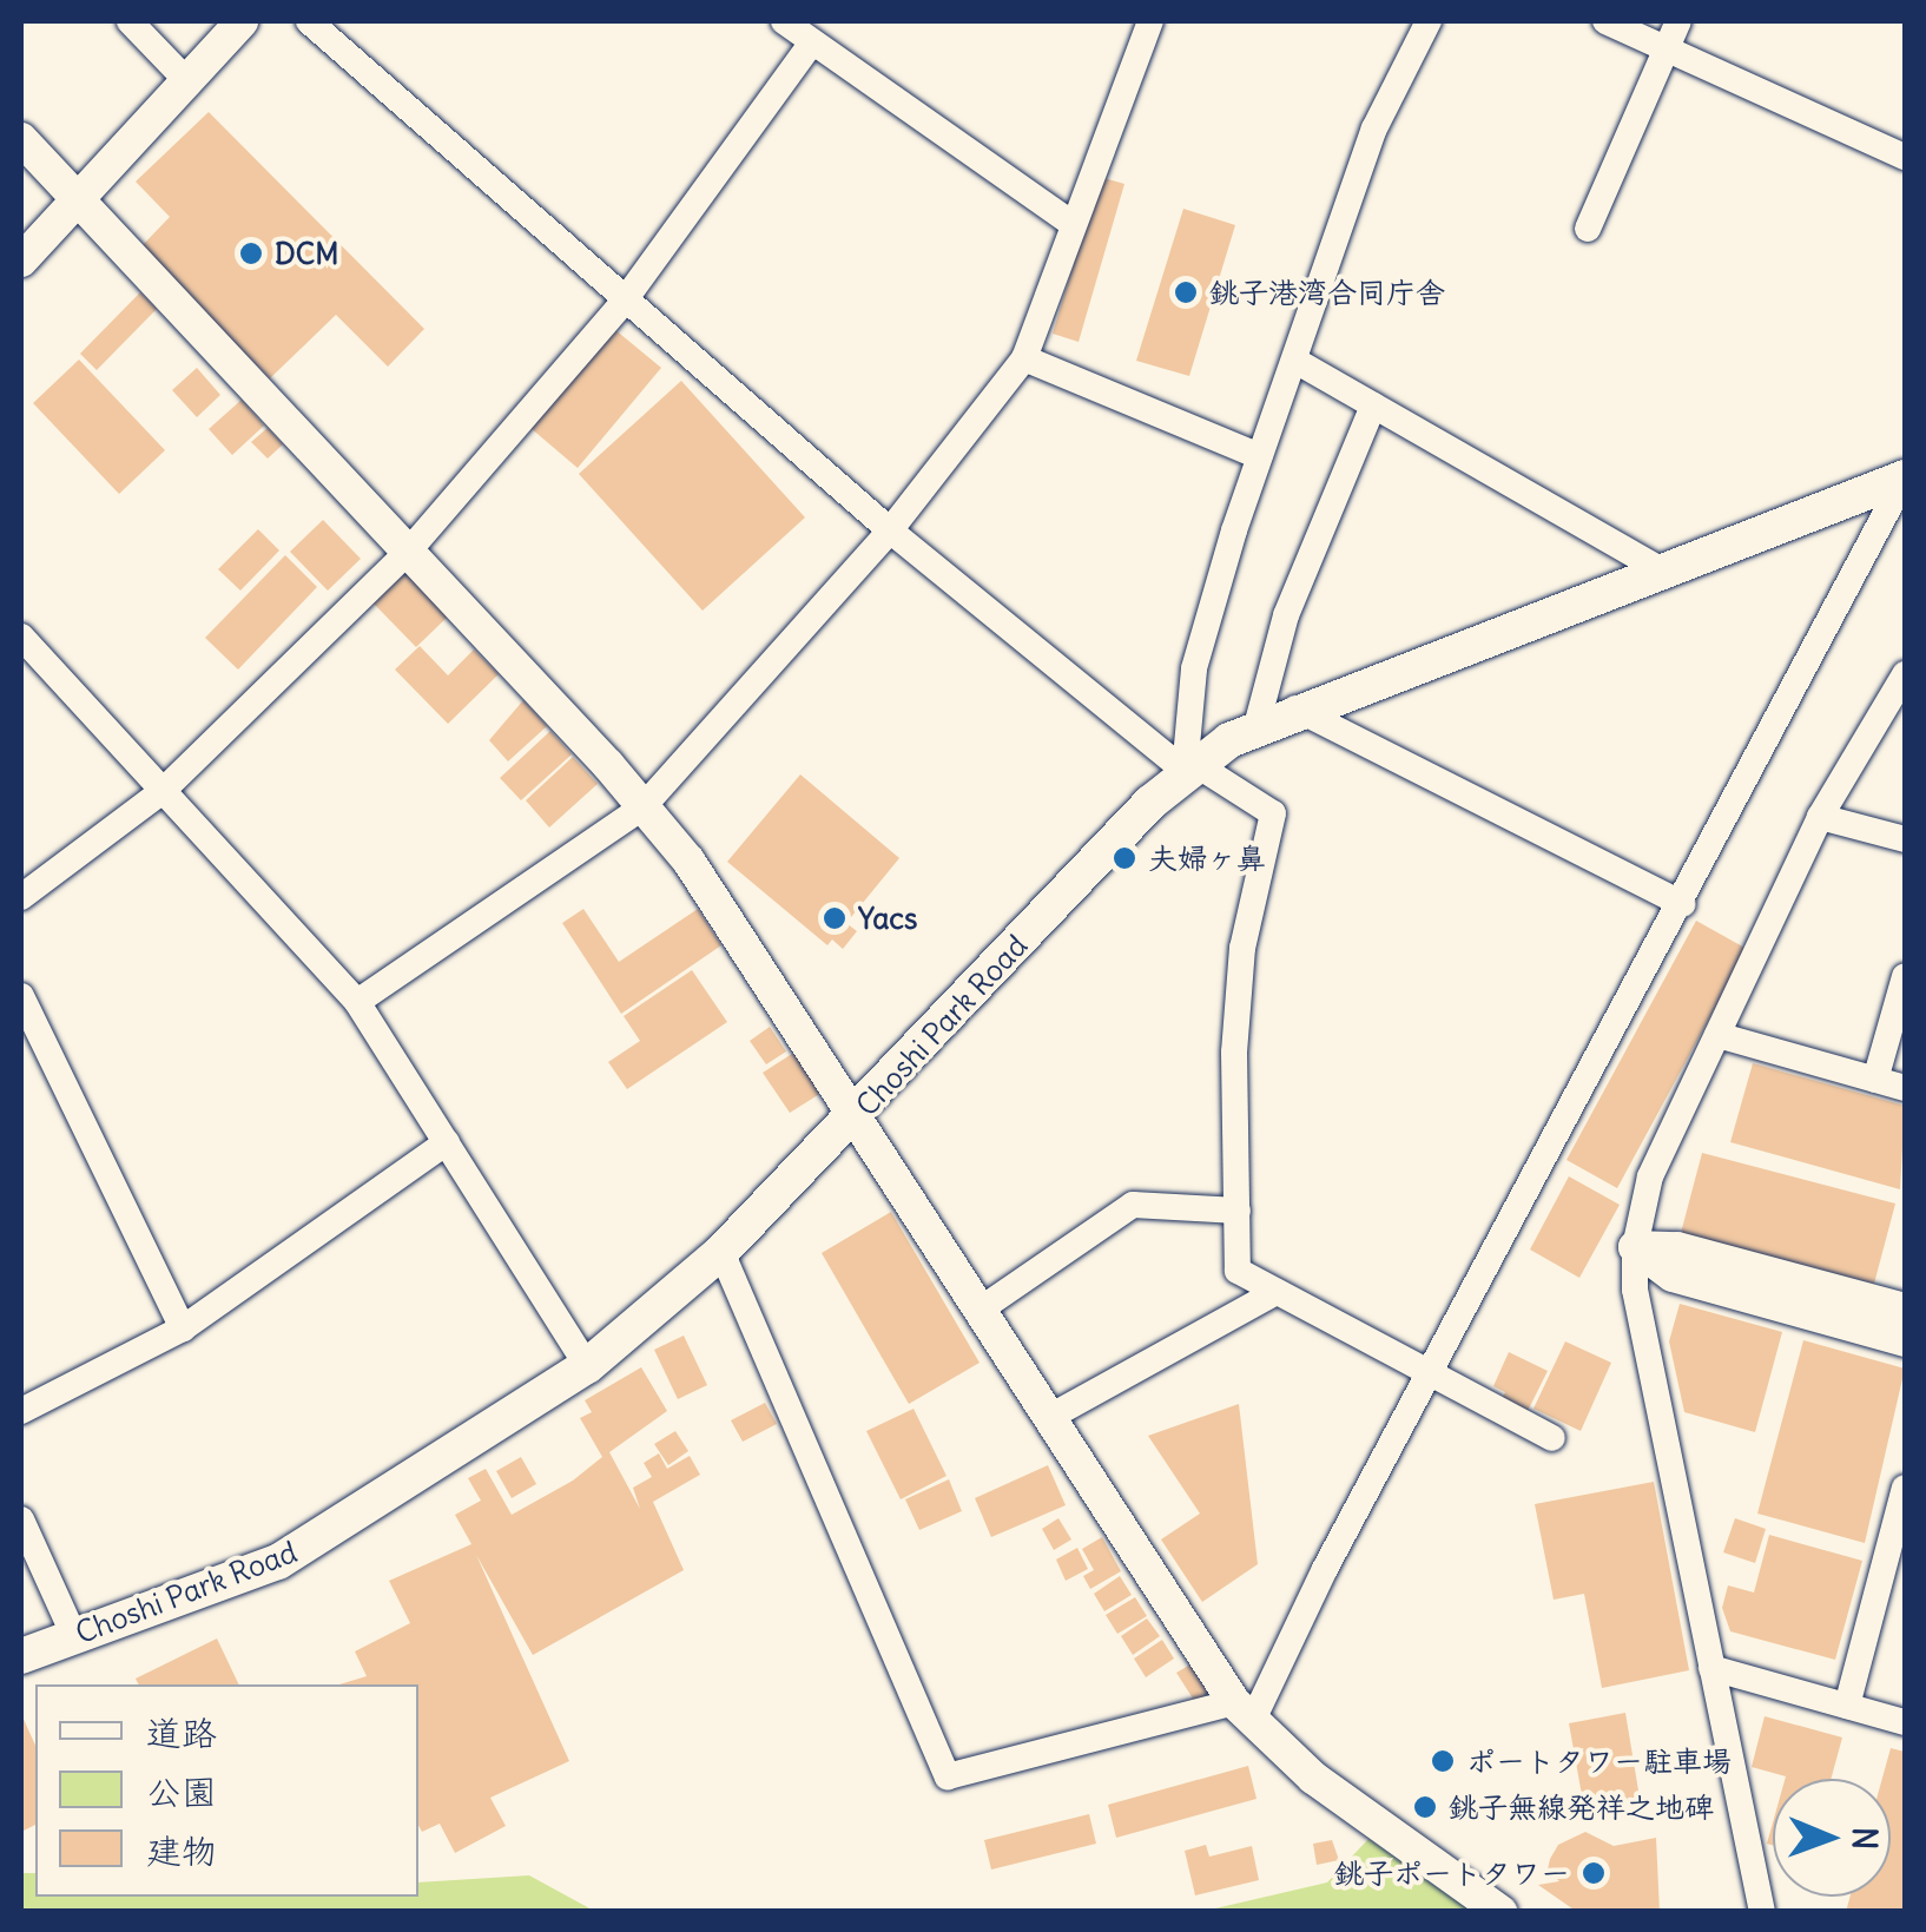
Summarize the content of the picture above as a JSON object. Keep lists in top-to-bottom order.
{
  "streets": {
    "main road": ["Choshi Park Road"]
  },
  "places": [
    "DCM",
    "銚子港湾合同庁舎",
    "夫婦ヶ鼻",
    "Yacs",
    "ポートタワー駐車場",
    "銚子無線発祥之地碑",
    "銚子ポートタワー"
  ],
  "legend": ["道路", "公園", "建物"],
  "north": "right"
}
